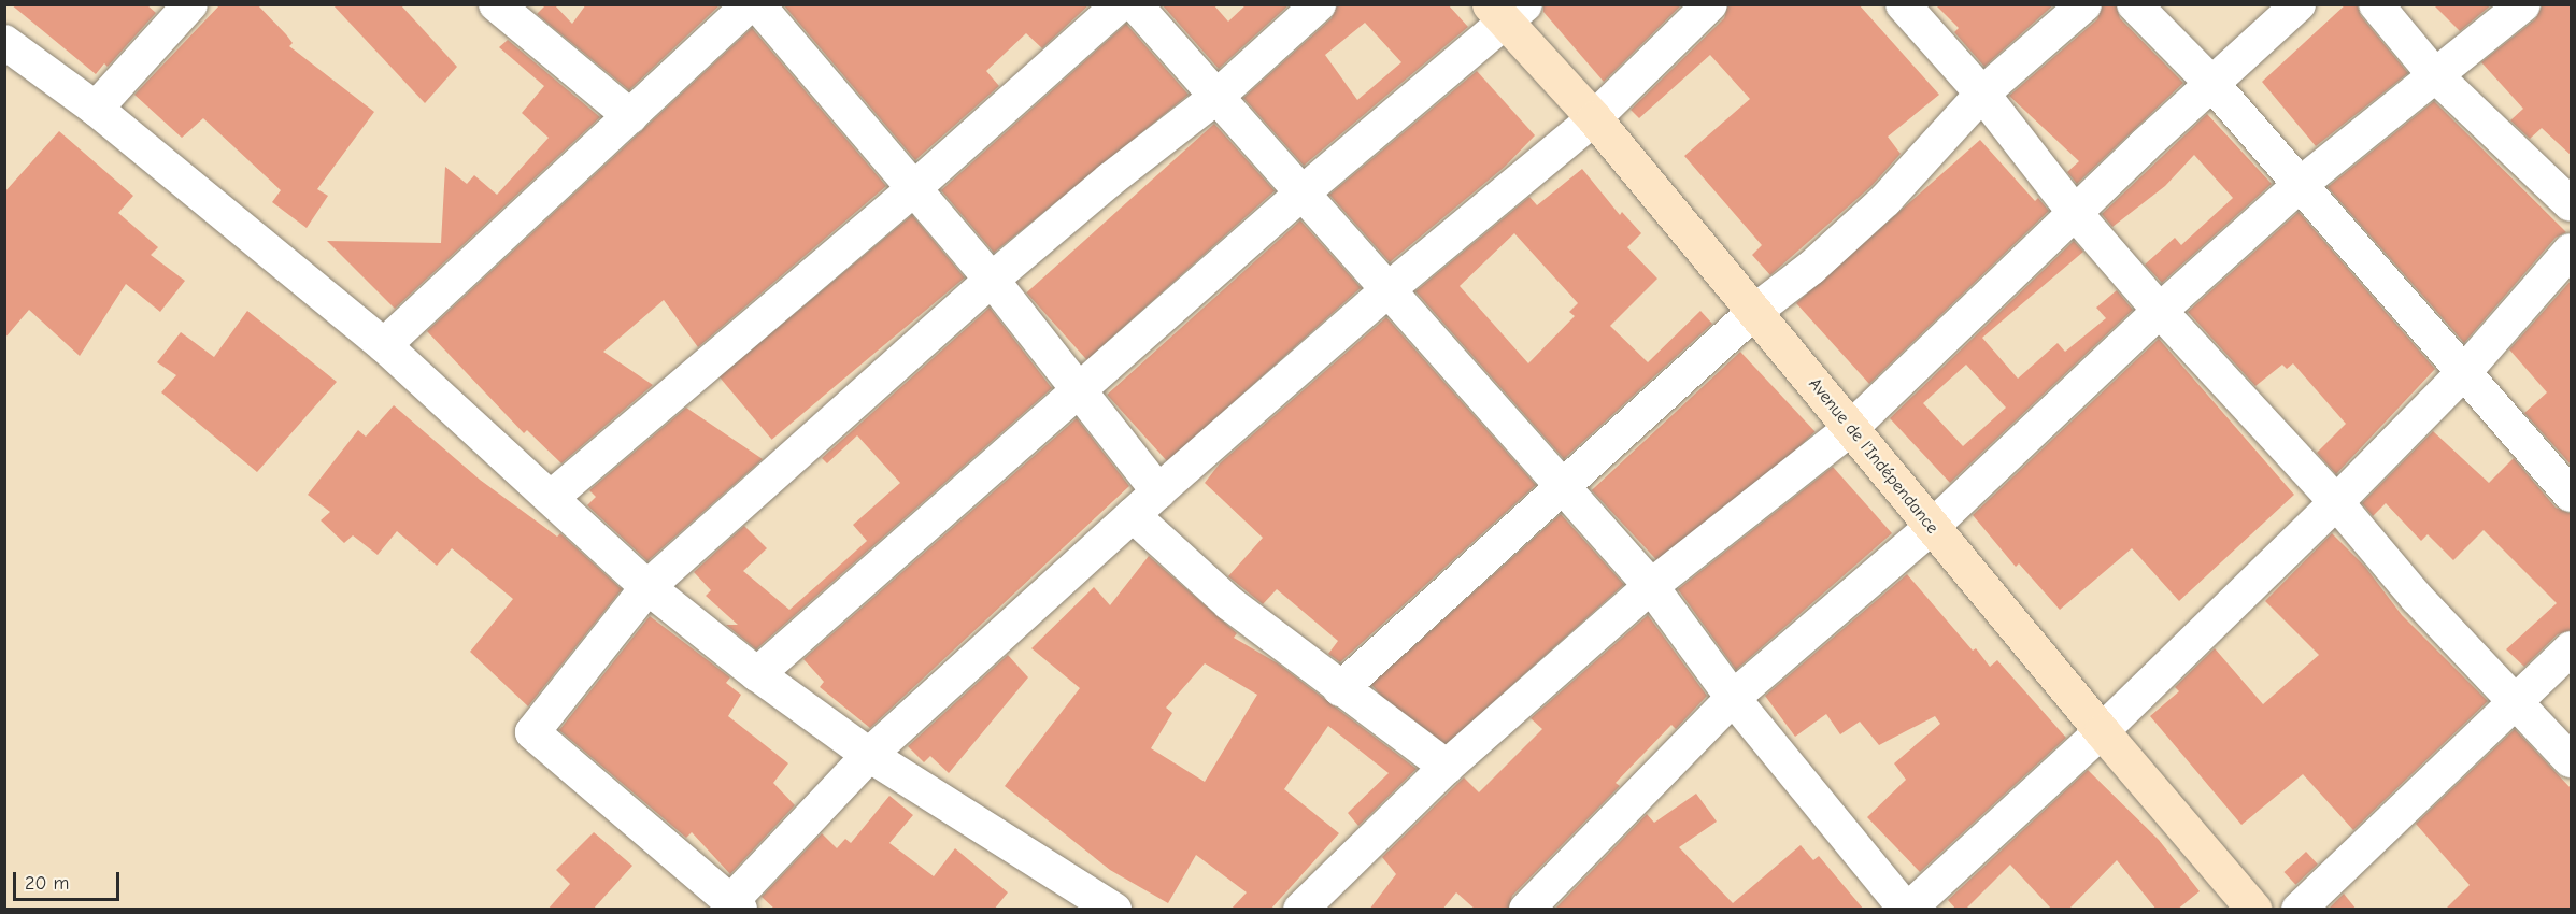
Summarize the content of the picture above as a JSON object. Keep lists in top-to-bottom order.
{
  "streets": {
    "main road": ["Avenue de l'Indépendance"]
  },
  "scale_bar": "20 m"
}
